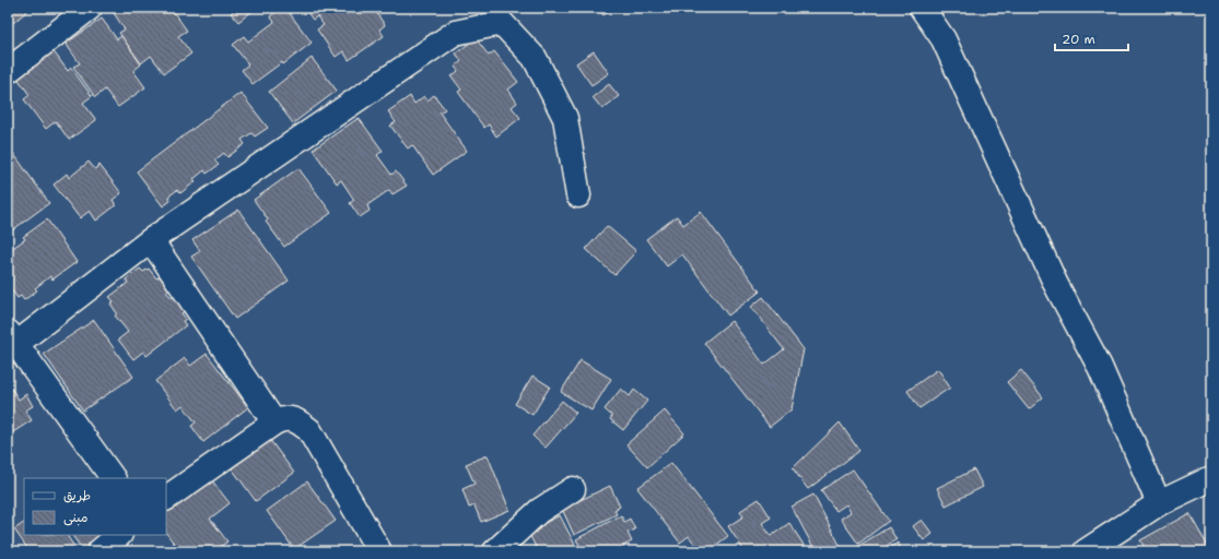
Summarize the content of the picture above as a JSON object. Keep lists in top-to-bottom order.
{
  "legend": ["طريق", "مبنى"],
  "scale_bar": "20 m"
}
